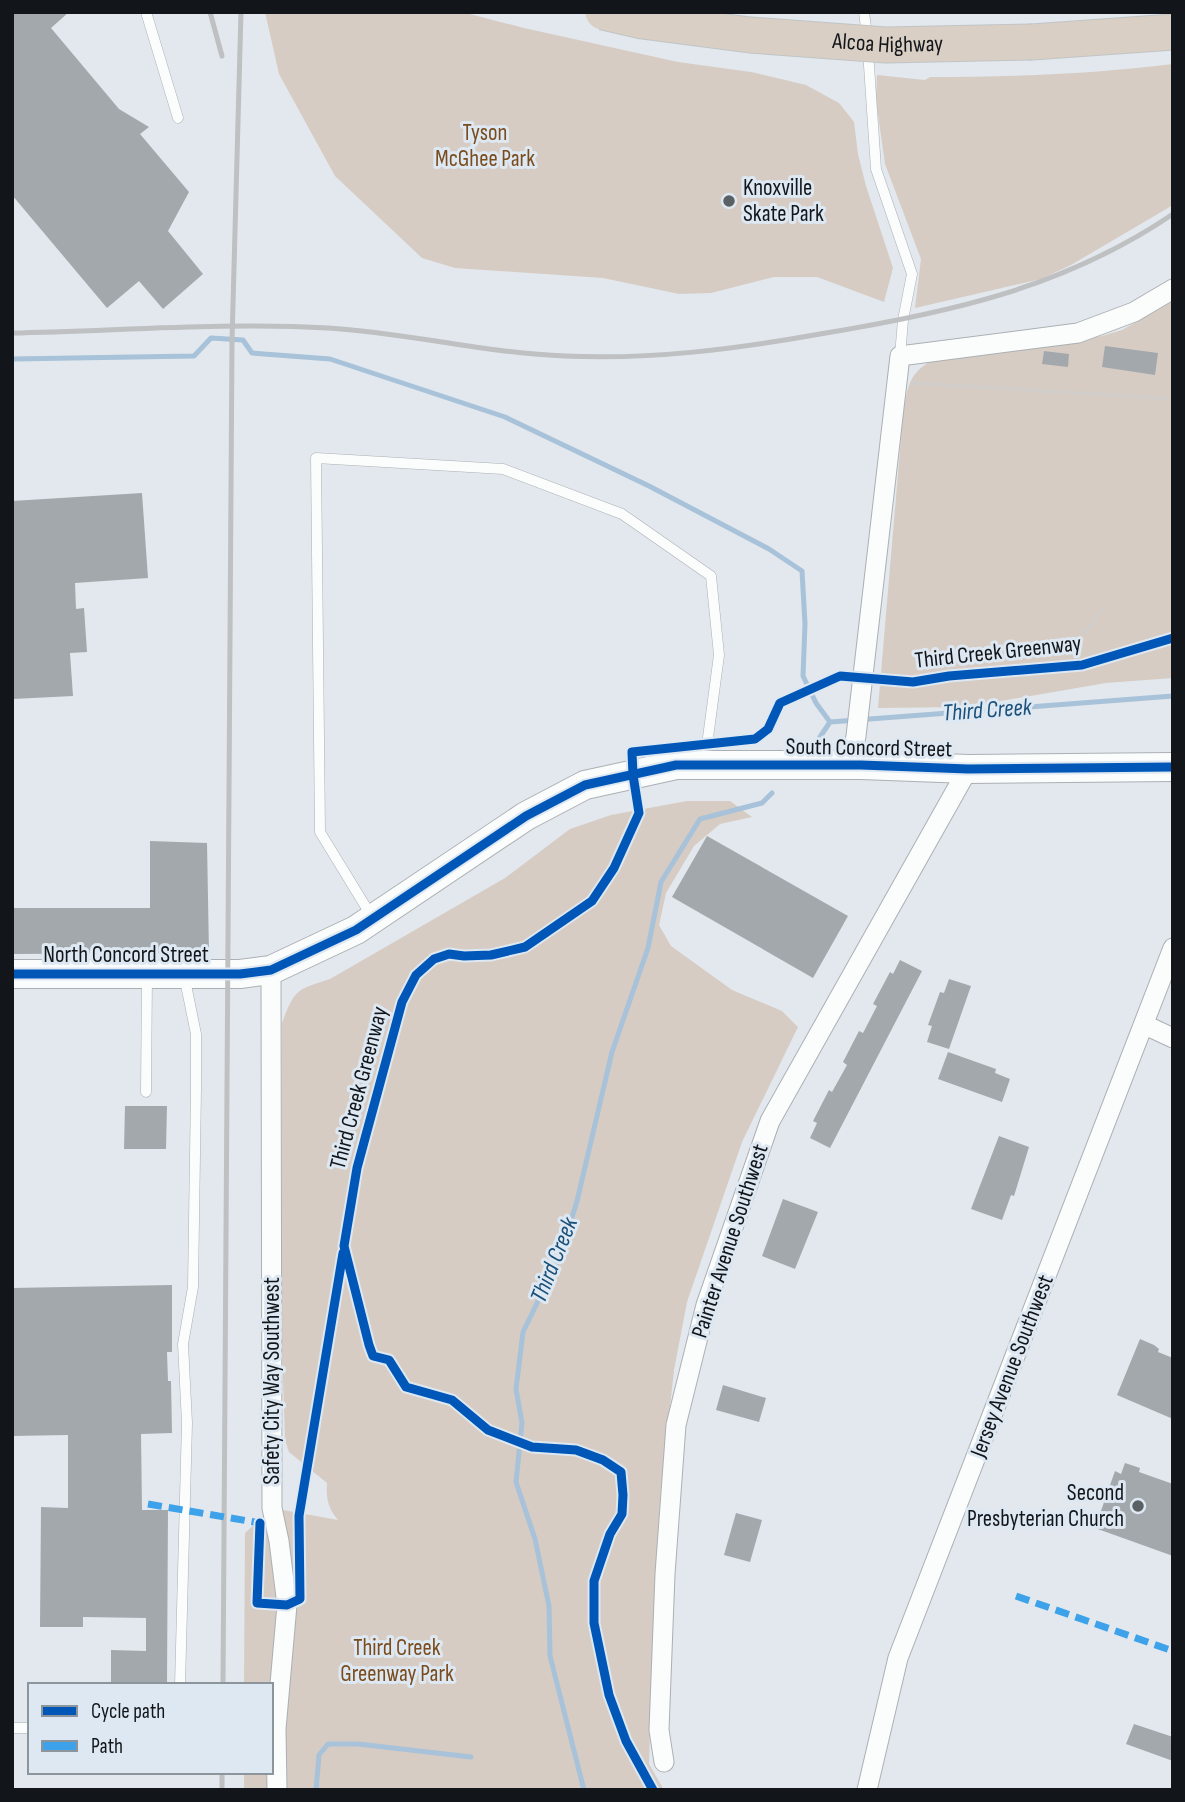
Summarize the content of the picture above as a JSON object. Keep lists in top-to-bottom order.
{
  "streets": {
    "highway": ["Alcoa Highway"],
    "street": [
      "South Concord Street",
      "North Concord Street",
      "Painter Avenue Southwest",
      "Jersey Avenue Southwest",
      "Safety City Way Southwest"
    ],
    "cycle path": ["Third Creek Greenway"]
  },
  "crossings": [
    ["South Concord Street", "North Concord Street"],
    ["South Concord Street", "Painter Avenue Southwest"],
    ["South Concord Street", "Safety City Way Southwest"]
  ],
  "water": ["Third Creek"],
  "parks": ["Tyson McGhee Park", "Third Creek Greenway Park"],
  "places": ["Knoxville Skate Park", "Second Presbyterian Church"],
  "legend": ["Cycle path", "Path"]
}
